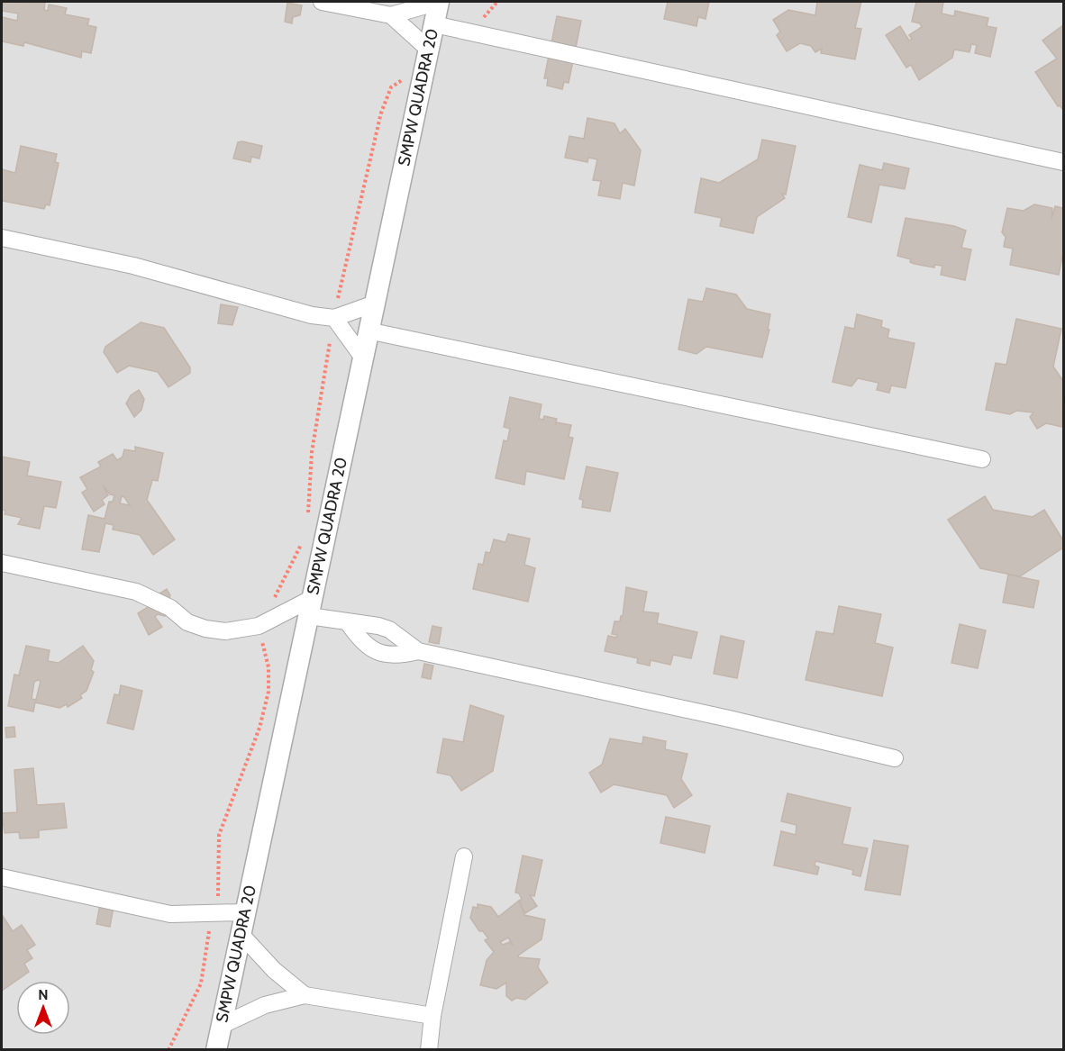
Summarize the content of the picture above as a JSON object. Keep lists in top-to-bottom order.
{
  "streets": {
    "street": ["SMPW QUADRA 20"]
  },
  "north": "top"
}
